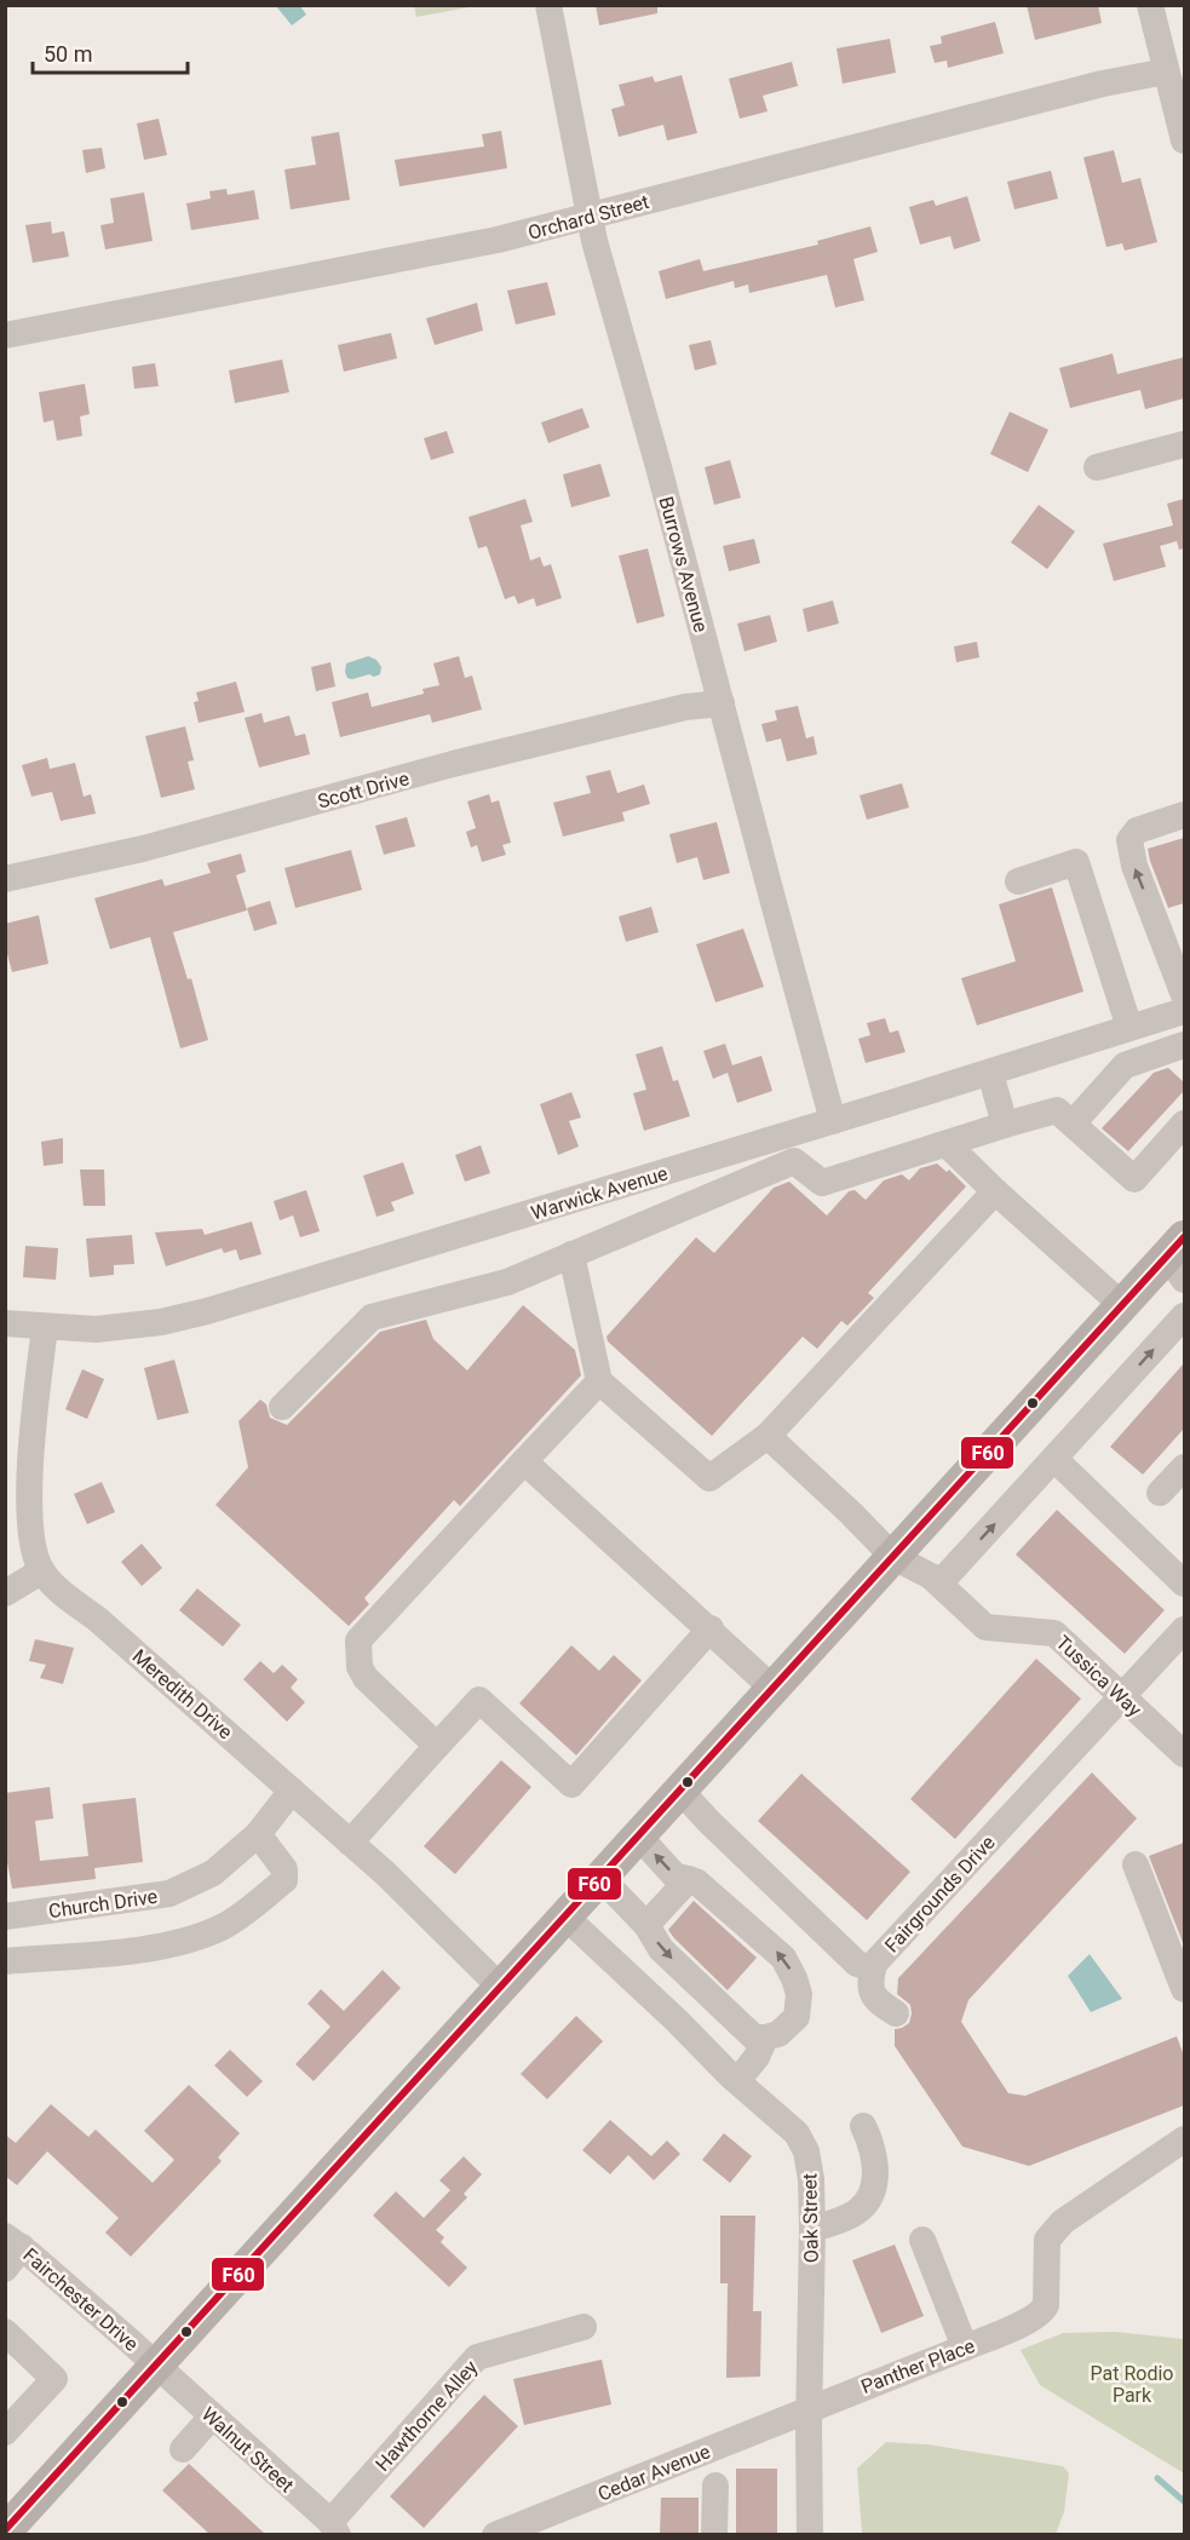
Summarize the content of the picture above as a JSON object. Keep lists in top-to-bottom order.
{
  "streets": {
    "street": [
      "Orchard Street",
      "Burrows Avenue",
      "Scott Drive",
      "Warwick Avenue",
      "Tussica Way",
      "Meredith Drive",
      "Fairgrounds Drive",
      "Church Drive",
      "Oak Street",
      "Fairchester Drive",
      "Panther Place",
      "Hawthorne Alley",
      "Walnut Street",
      "Cedar Avenue"
    ]
  },
  "crossings": [
    ["Orchard Street", "Burrows Avenue"],
    ["Burrows Avenue", "Scott Drive"],
    ["Burrows Avenue", "Warwick Avenue"],
    ["Tussica Way", "Fairgrounds Drive"],
    ["Meredith Drive", "Church Drive"],
    ["Oak Street", "Panther Place"],
    ["Oak Street", "Cedar Avenue"],
    ["Fairchester Drive", "Walnut Street"],
    ["Panther Place", "Cedar Avenue"],
    ["Hawthorne Alley", "Walnut Street"]
  ],
  "parks": ["Pat Rodio Park"],
  "lines": ["transit line F60"],
  "scale_bar": "50 m"
}
